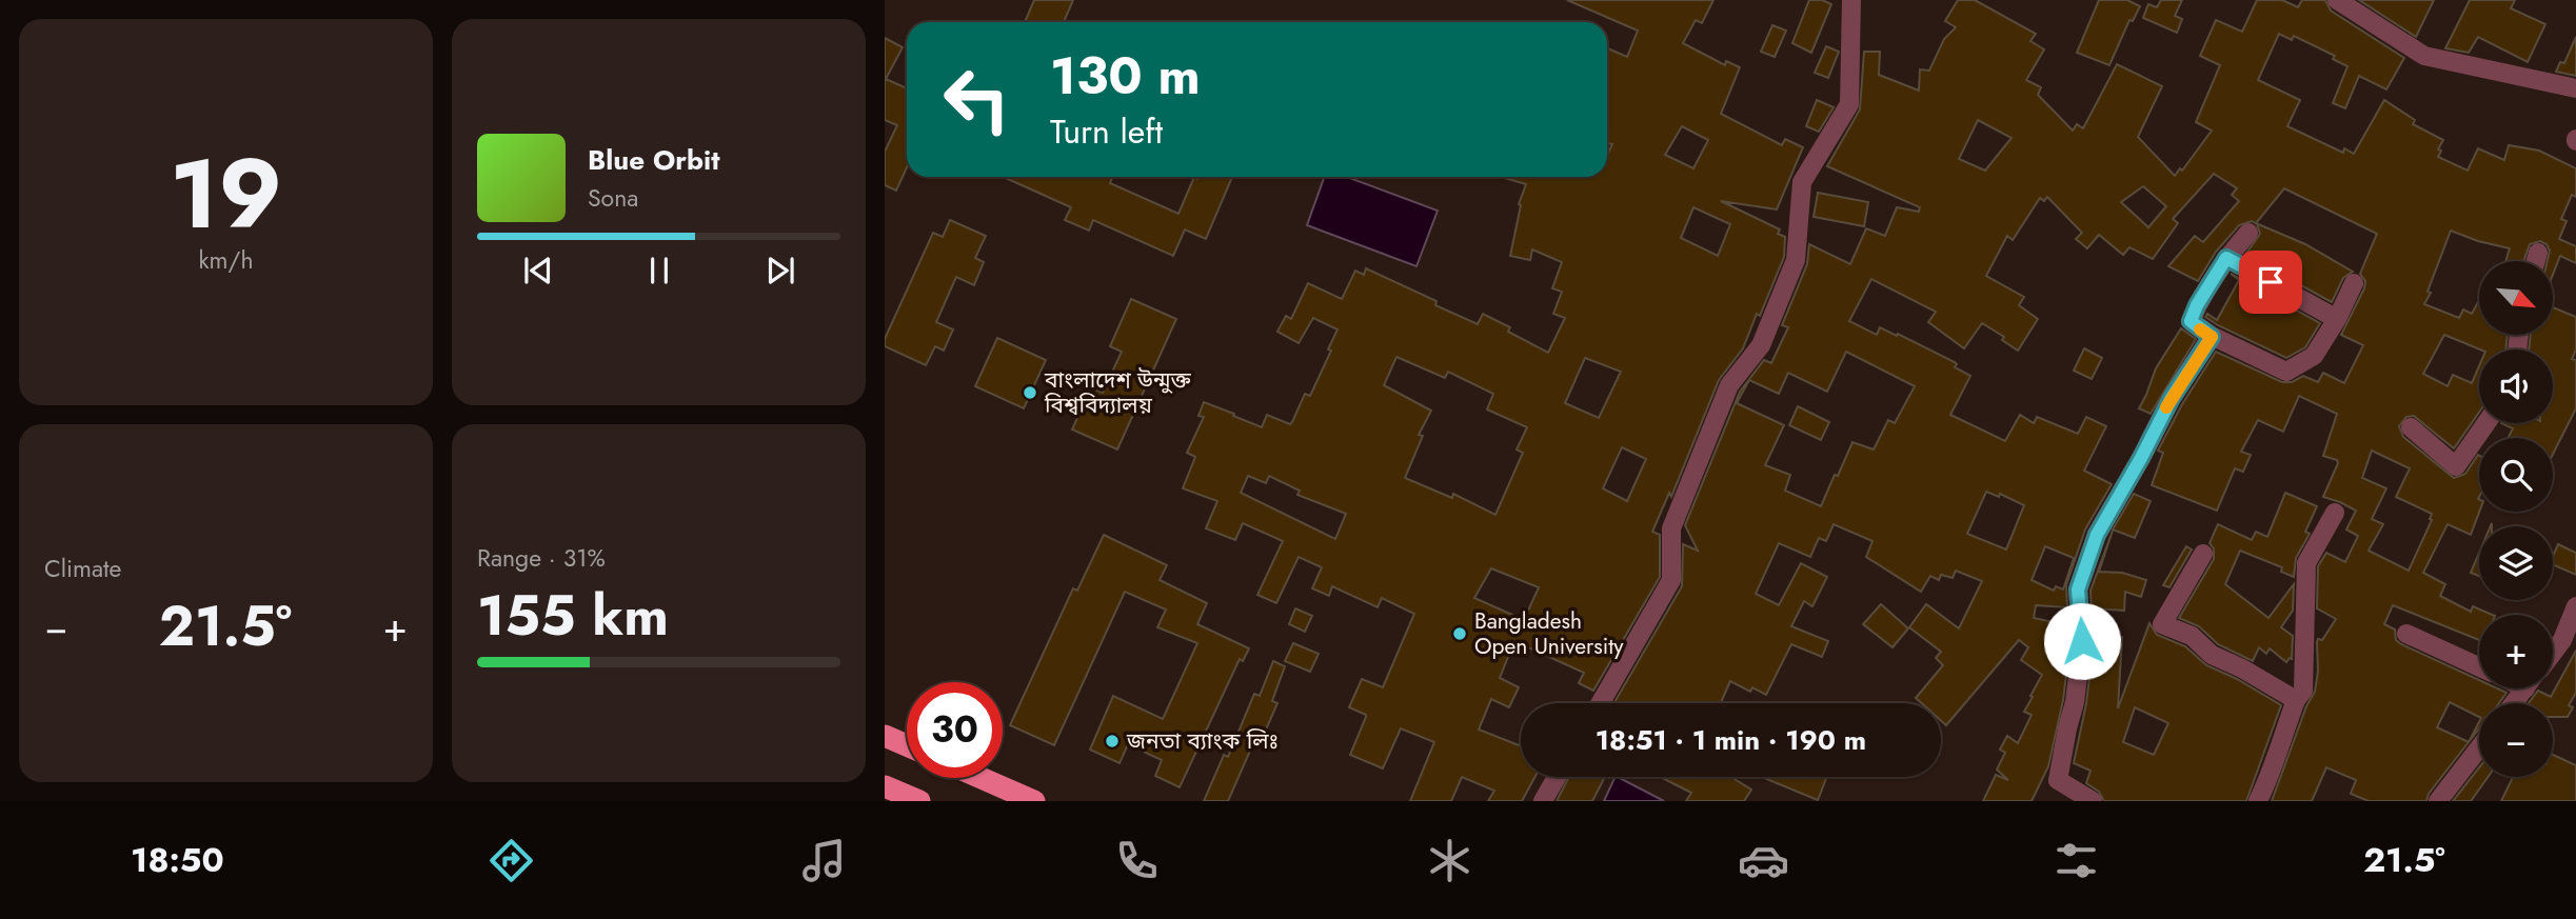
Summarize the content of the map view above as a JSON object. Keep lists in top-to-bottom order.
{
  "places": ["বাংলাদেশ উন্মুক্ত বিশ্ববিদ্যালয়", "Bangladesh Open University", "জনতা ব্যাংক লিঃ"],
  "north": "bottom right",
  "page": {
    "tile": [
      ["19", "km/h"],
      "Climate",
      ["Range · 31%", "155 km"]
    ],
    "turn": ["130 m", "Turn left"],
    "song": ["Blue Orbit", "Sona"],
    "map_buttons": ["+", "−"],
    "heat": ["−", "21.5°", "+"],
    "limit": "30",
    "trip": "18:51 · 1 min · 190 m",
    "tabs": ["18:50", "21.5°"]
  }
}
